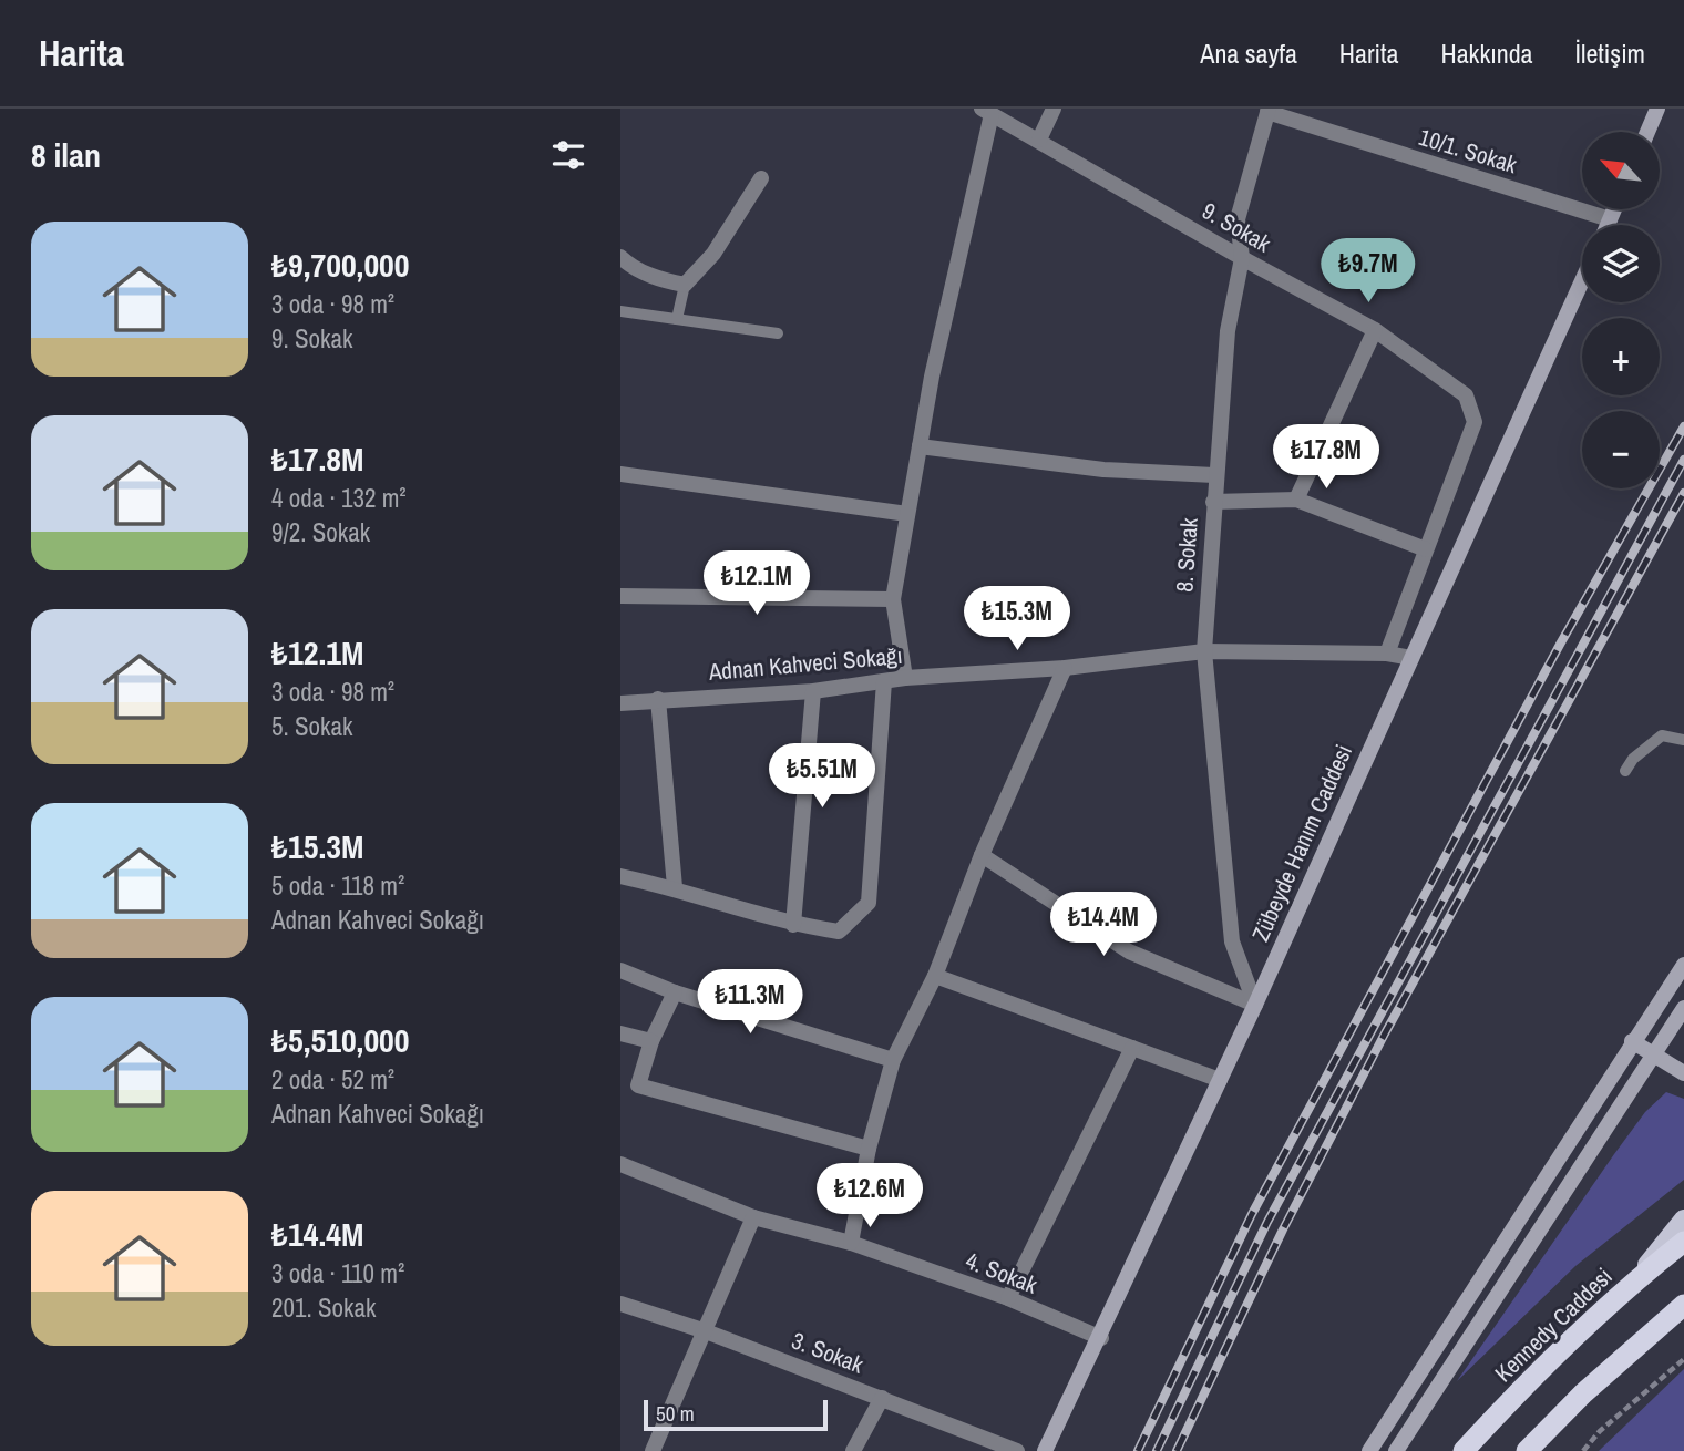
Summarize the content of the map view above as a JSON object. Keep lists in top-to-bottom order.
{
  "streets": {
    "highway": ["Kennedy Caddesi"],
    "main road": ["Zübeyde Hanım Caddesi"],
    "street": [
      "10/1. Sokak",
      "9. Sokak",
      "8. Sokak",
      "Adnan Kahveci Sokağı",
      "4. Sokak",
      "3. Sokak"
    ]
  },
  "crossings": [
    ["10/1. Sokak", "8. Sokak"],
    ["9. Sokak", "8. Sokak"],
    ["9. Sokak", "Adnan Kahveci Sokağı"],
    ["8. Sokak", "Adnan Kahveci Sokağı"],
    ["8. Sokak", "Zübeyde Hanım Caddesi"],
    ["Adnan Kahveci Sokağı", "Zübeyde Hanım Caddesi"],
    ["Zübeyde Hanım Caddesi", "4. Sokak"]
  ],
  "scale_bar": "50 m",
  "north": "top left",
  "page": {
    "header": "Harita",
    "nav": [
      "Ana sayfa",
      "Harita",
      "Hakkında",
      "İletişim"
    ],
    "heading": "8 ilan",
    "map_buttons": ["+", "−"],
    "list": [
      {
        "name": "₺9,700,000",
        "note": "3 oda · 98 m² · 9. Sokak"
      },
      {
        "name": "₺17.8M",
        "note": "4 oda · 132 m² · 9/2. Sokak"
      },
      {
        "name": "₺12.1M",
        "note": "3 oda · 98 m² · 5. Sokak"
      },
      {
        "name": "₺15.3M",
        "note": "5 oda · 118 m² · Adnan Kahveci Sokağı"
      },
      {
        "name": "₺5,510,000",
        "note": "2 oda · 52 m² · Adnan Kahveci Sokağı"
      },
      {
        "name": "₺14.4M",
        "note": "3 oda · 110 m² · 201. Sokak"
      }
    ],
    "price": [
      "₺9.7M",
      "₺17.8M",
      "₺12.1M",
      "₺15.3M",
      "₺5.51M",
      "₺14.4M",
      "₺11.3M",
      "₺12.6M"
    ],
    "scale": "50 m"
  }
}
